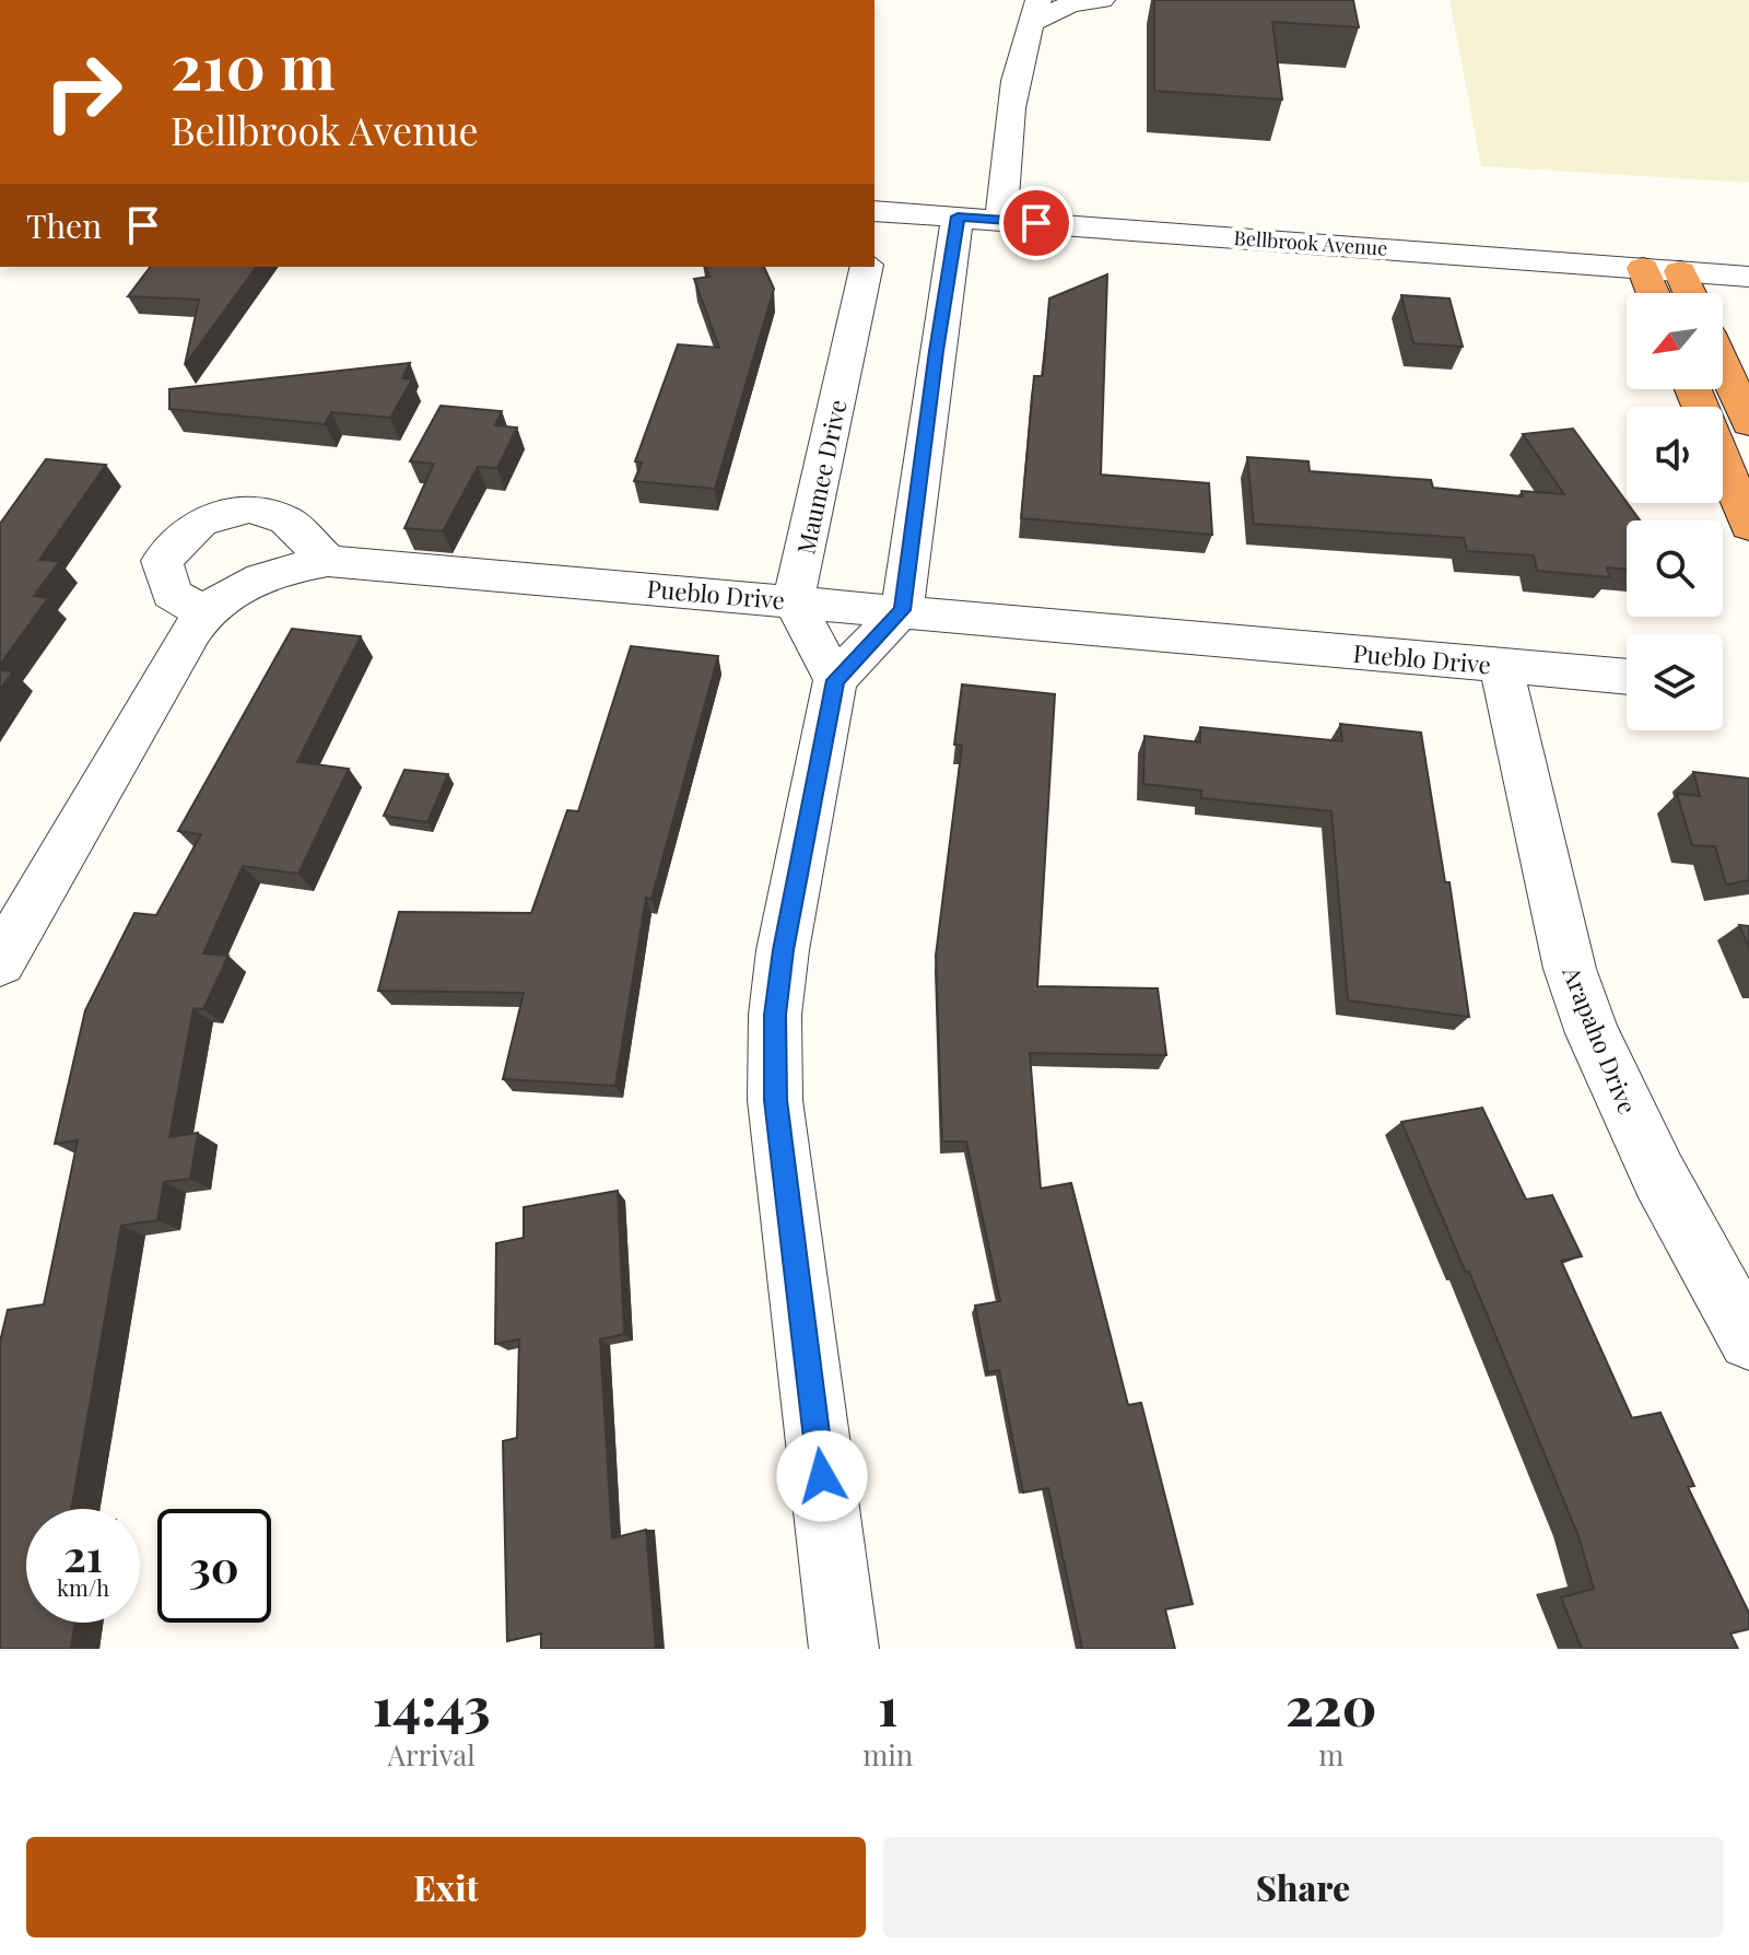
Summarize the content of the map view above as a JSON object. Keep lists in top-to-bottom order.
{
  "streets": {
    "street": [
      "Bellbrook Avenue",
      "Maumee Drive",
      "Pueblo Drive",
      "Arapaho Drive"
    ]
  },
  "crossings": [
    ["Maumee Drive", "Pueblo Drive"],
    ["Pueblo Drive", "Arapaho Drive"]
  ],
  "north": "bottom left",
  "page": {
    "turn": ["210 m", "Bellbrook Avenue"],
    "then": "Then",
    "speed": "21 km/h",
    "limit": "30",
    "eta": [
      "14:43",
      "Arrival",
      "1",
      "min",
      "220",
      "m"
    ],
    "buttons": ["Exit", "Share"]
  }
}
